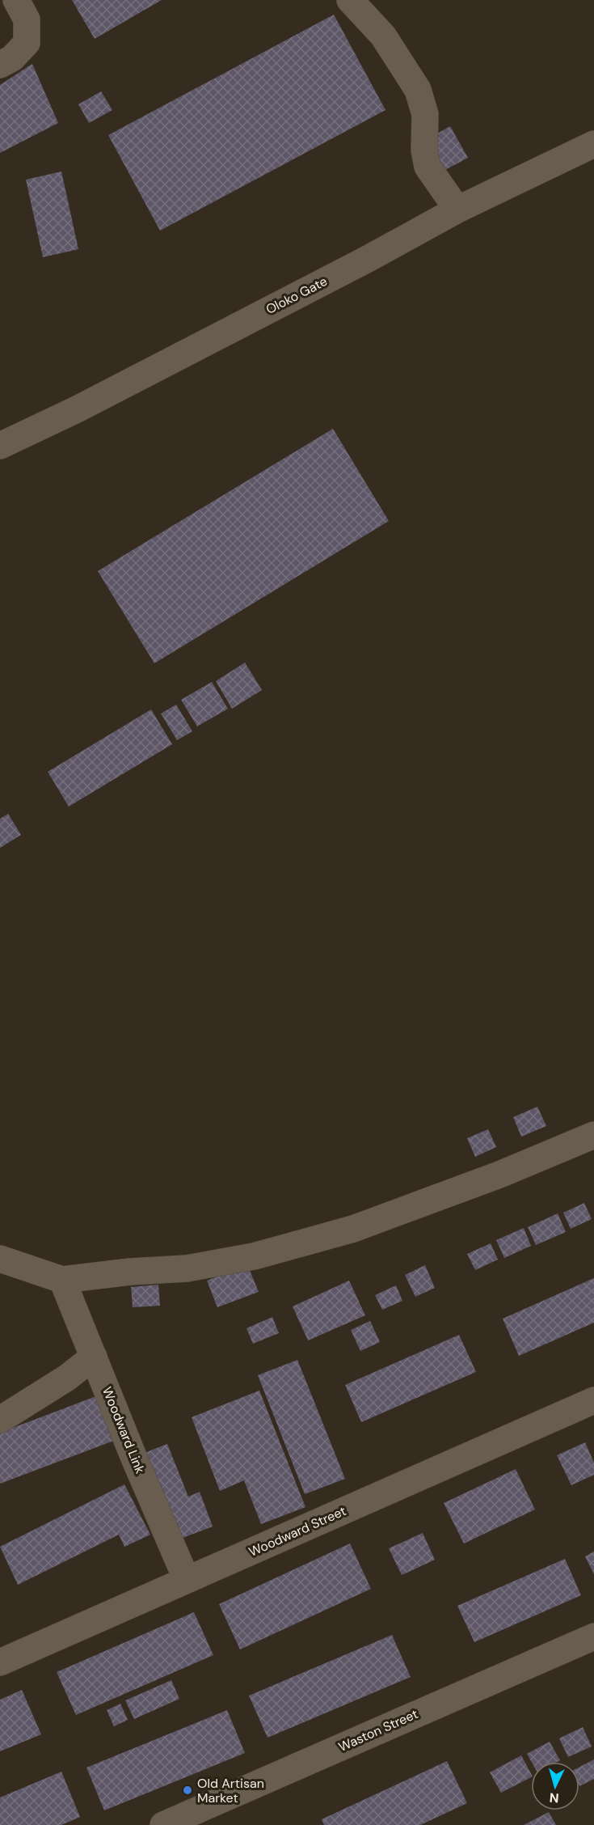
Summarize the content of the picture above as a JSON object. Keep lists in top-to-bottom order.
{
  "streets": {
    "street": [
      "Oloko Gate",
      "Woodward Link",
      "Woodward Street",
      "Waston Street"
    ]
  },
  "crossings": [
    ["Woodward Link", "Woodward Street"]
  ],
  "places": ["Old Artisan Market"],
  "north": "bottom"
}
